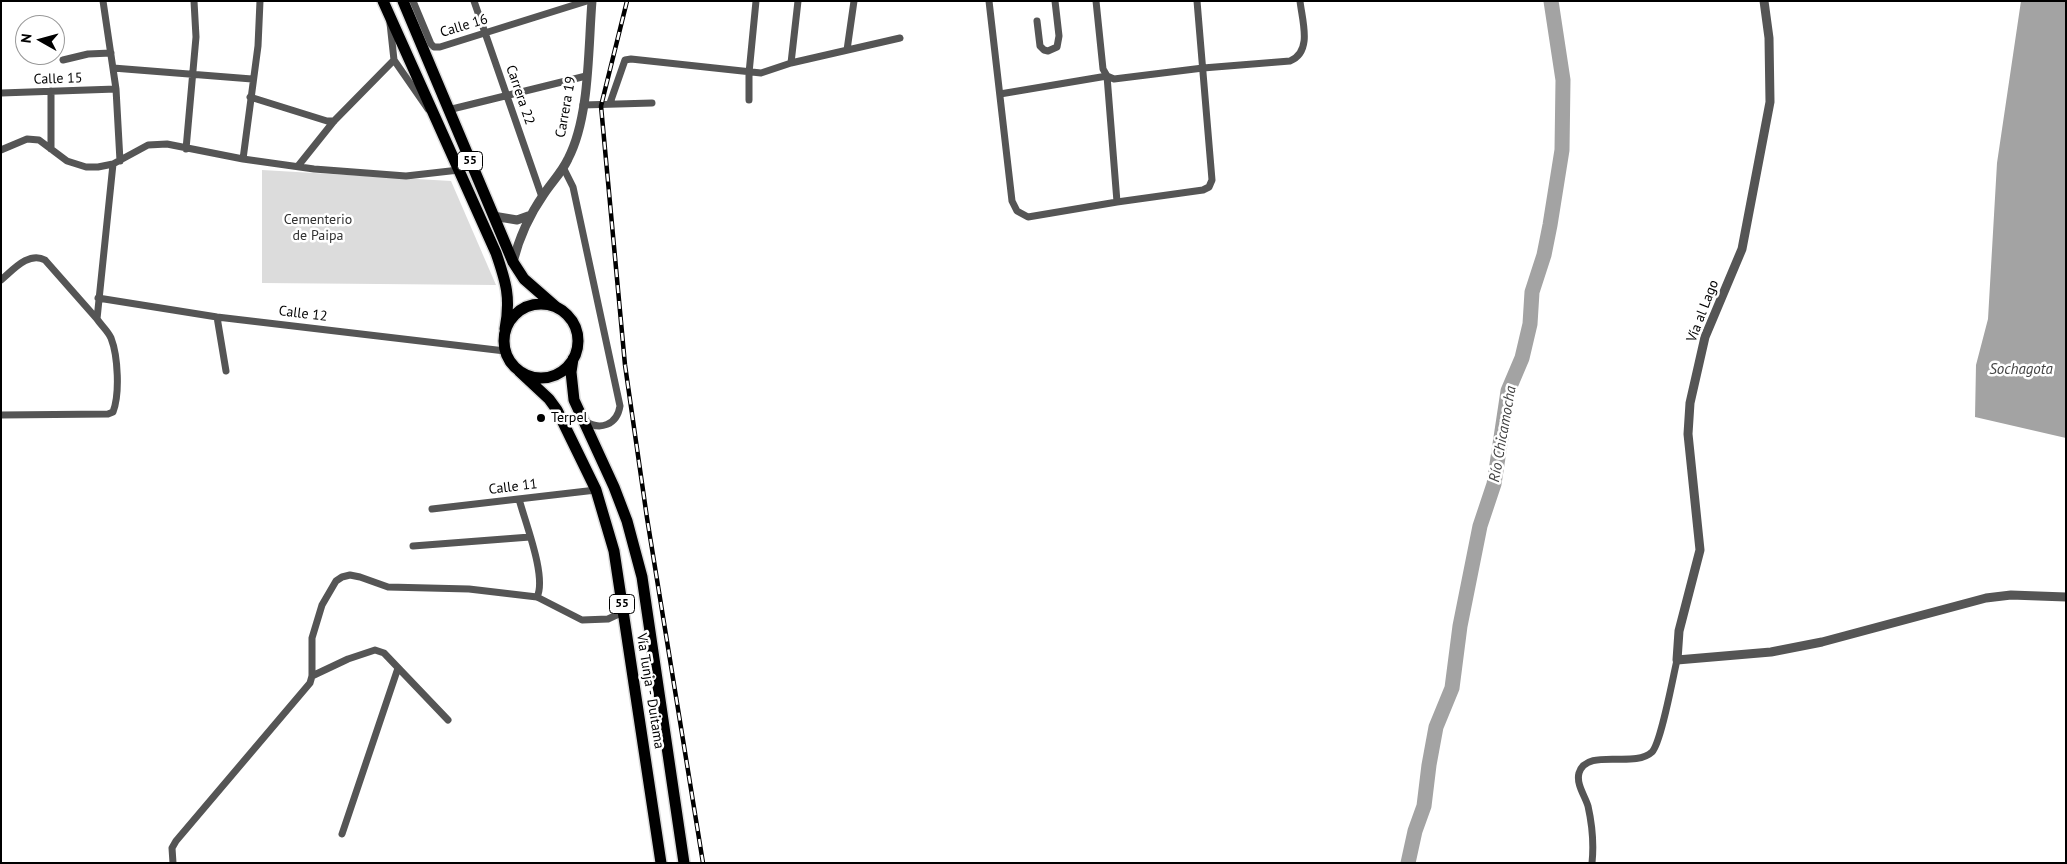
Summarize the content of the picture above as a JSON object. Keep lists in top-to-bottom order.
{
  "streets": {
    "highway": ["55", "Vía Tunja - Duitama"],
    "street": [
      "Calle 16",
      "Calle 15",
      "Carrera 22",
      "Carrera 19",
      "Vía al Lago",
      "Calle 12",
      "Calle 11"
    ]
  },
  "crossings": [
    ["Calle 16", "Carrera 22"],
    ["Carrera 22", "Carrera 19"],
    ["Carrera 19", "55"],
    ["55", "Calle 12"],
    ["55", "Vía Tunja - Duitama"],
    ["Calle 12", "Vía Tunja - Duitama"],
    ["Calle 11", "Vía Tunja - Duitama"]
  ],
  "water": ["Sochagota", "Río Chicamocha"],
  "parks": ["Cementerio de Paipa"],
  "places": ["Terpel"],
  "north": "left"
}
